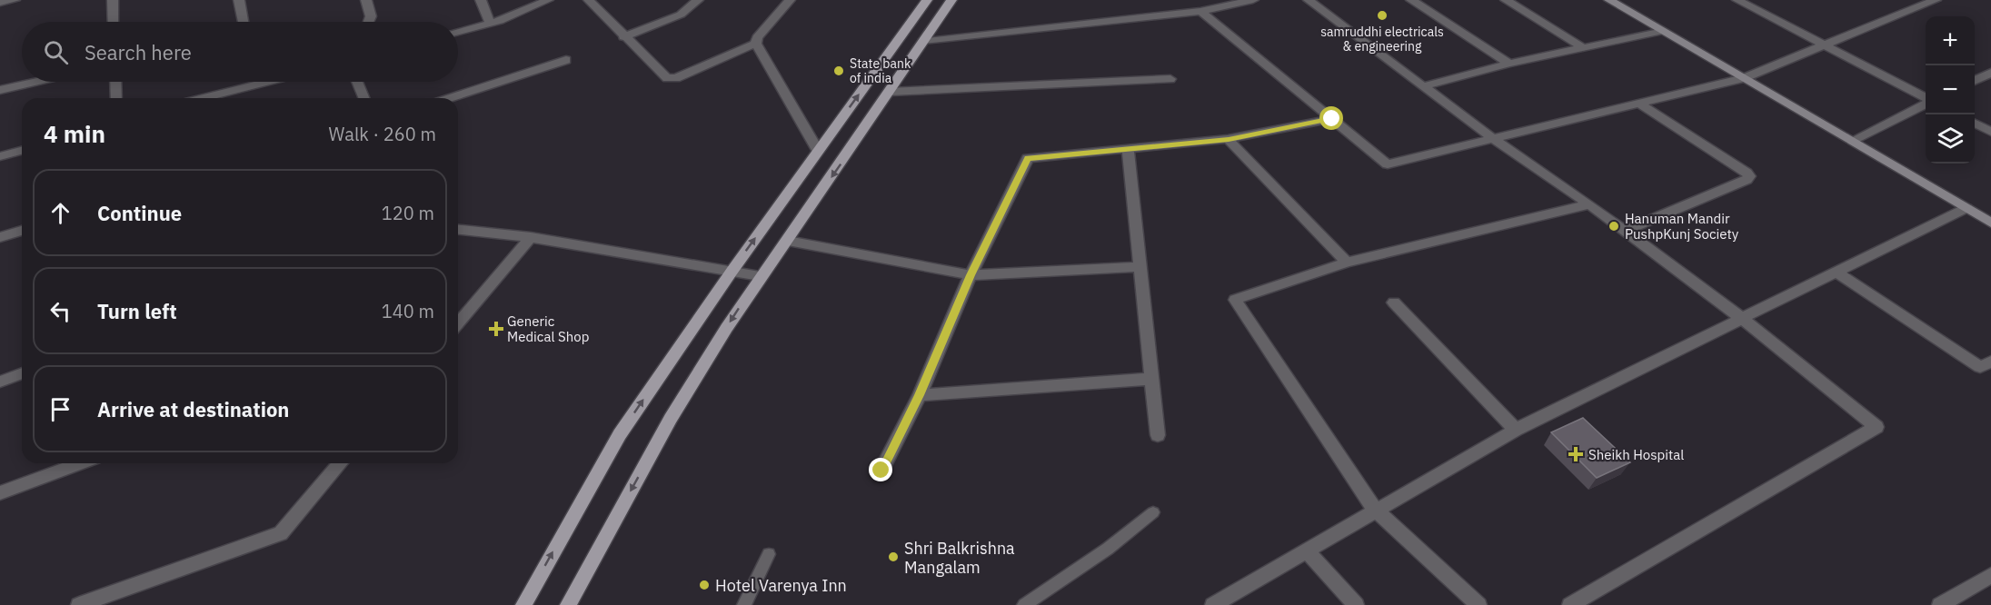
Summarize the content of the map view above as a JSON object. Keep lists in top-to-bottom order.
{
  "places": {
    "other": [
      "samruddhi electricals & engineering",
      "State bank of india",
      "Hanuman Mandir PushpKunj Society",
      "Shri Balkrishna Mangalam",
      "Hotel Varenya Inn"
    ],
    "health": ["Generic Medical Shop", "Sheikh Hospital"]
  },
  "page": {
    "map_buttons": ["+", "−"],
    "search": "Search here",
    "heading": ["4 min", "Walk · 260 m"],
    "list": [
      ["Continue", "120 m"],
      ["Turn left", "140 m"],
      "Arrive at destination"
    ]
  }
}
